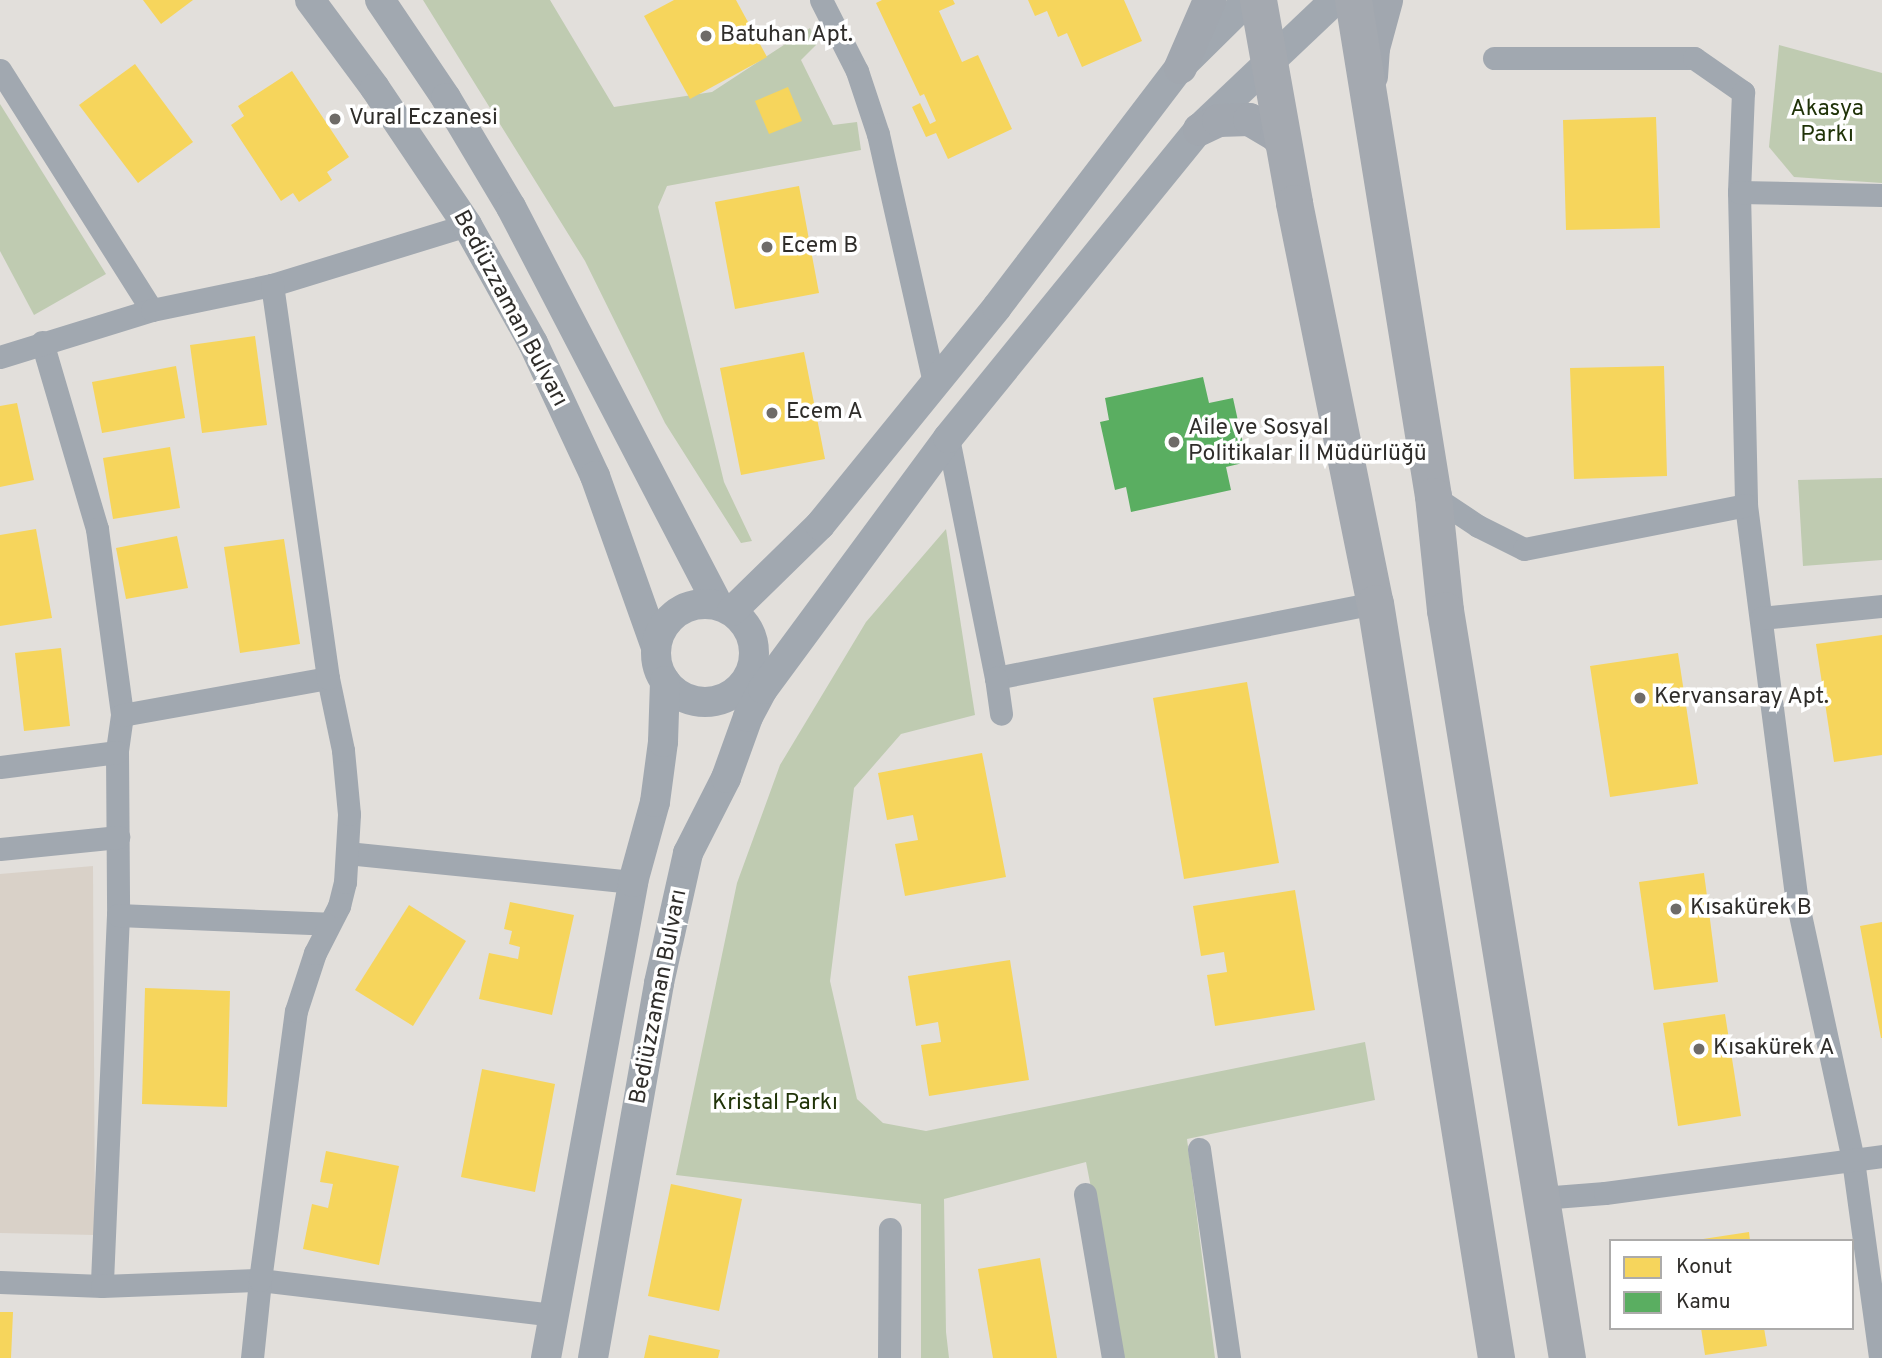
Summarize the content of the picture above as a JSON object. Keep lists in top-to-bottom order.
{
  "streets": {
    "street": ["Bediüzzaman Bulvarı"]
  },
  "parks": ["Akasya Parkı", "Kristal Parkı"],
  "places": [
    "Batuhan Apt.",
    "Vural Eczanesi",
    "Ecem B",
    "Ecem A",
    "Aile ve Sosyal Politikalar İl Müdürlüğü",
    "Kervansaray Apt.",
    "Kısakürek B",
    "Kısakürek A"
  ],
  "legend": ["Konut", "Kamu"]
}
